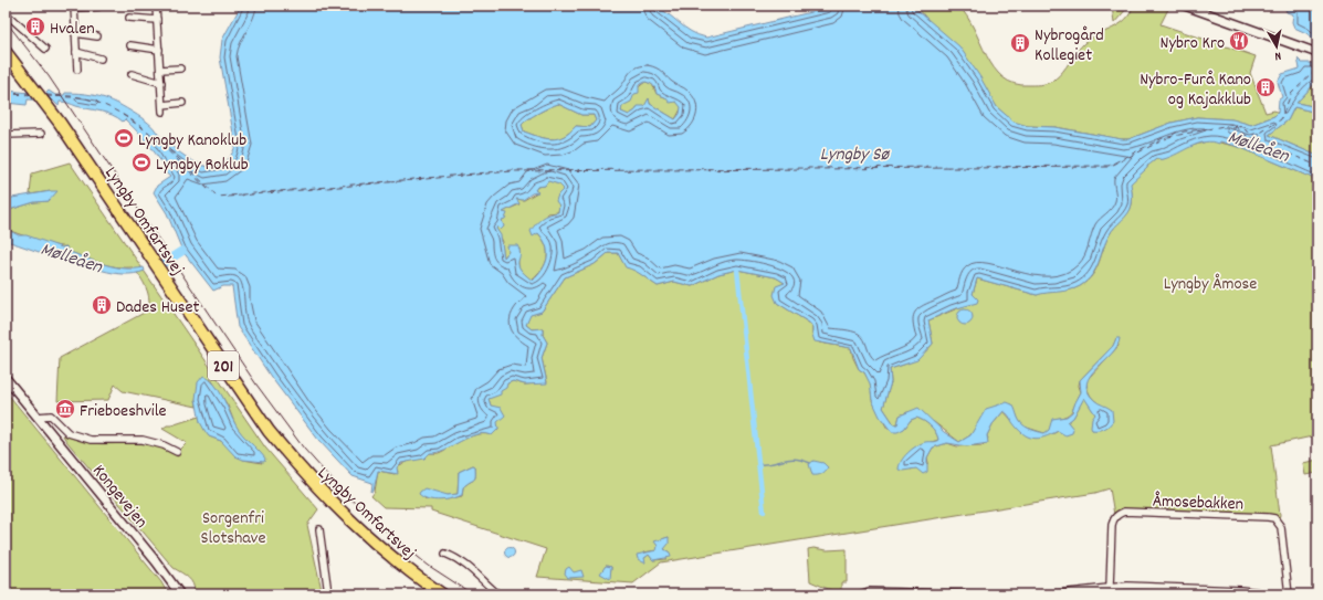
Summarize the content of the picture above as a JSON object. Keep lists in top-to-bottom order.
{
  "streets": {
    "highway": ["Lyngby Omfartsvej", "201"],
    "street": ["Kongevejen", "Åmosebakken"]
  },
  "water": ["Mølleåen", "Lyngby Sø"],
  "parks": ["Lyngby Åmose", "Sorgenfri Slotshave"],
  "places": {
    "building": [
      "Hvalen",
      "Nybrogård Kollegiet",
      "Nybro-Furå Kano og Kajakklub",
      "Dades Huset"
    ],
    "restaurant": ["Nybro Kro"],
    "sports": ["Lyngby Kanoklub", "Lyngby Roklub"],
    "museum": ["Frieboeshvile"]
  },
  "north": "bottom"
}
